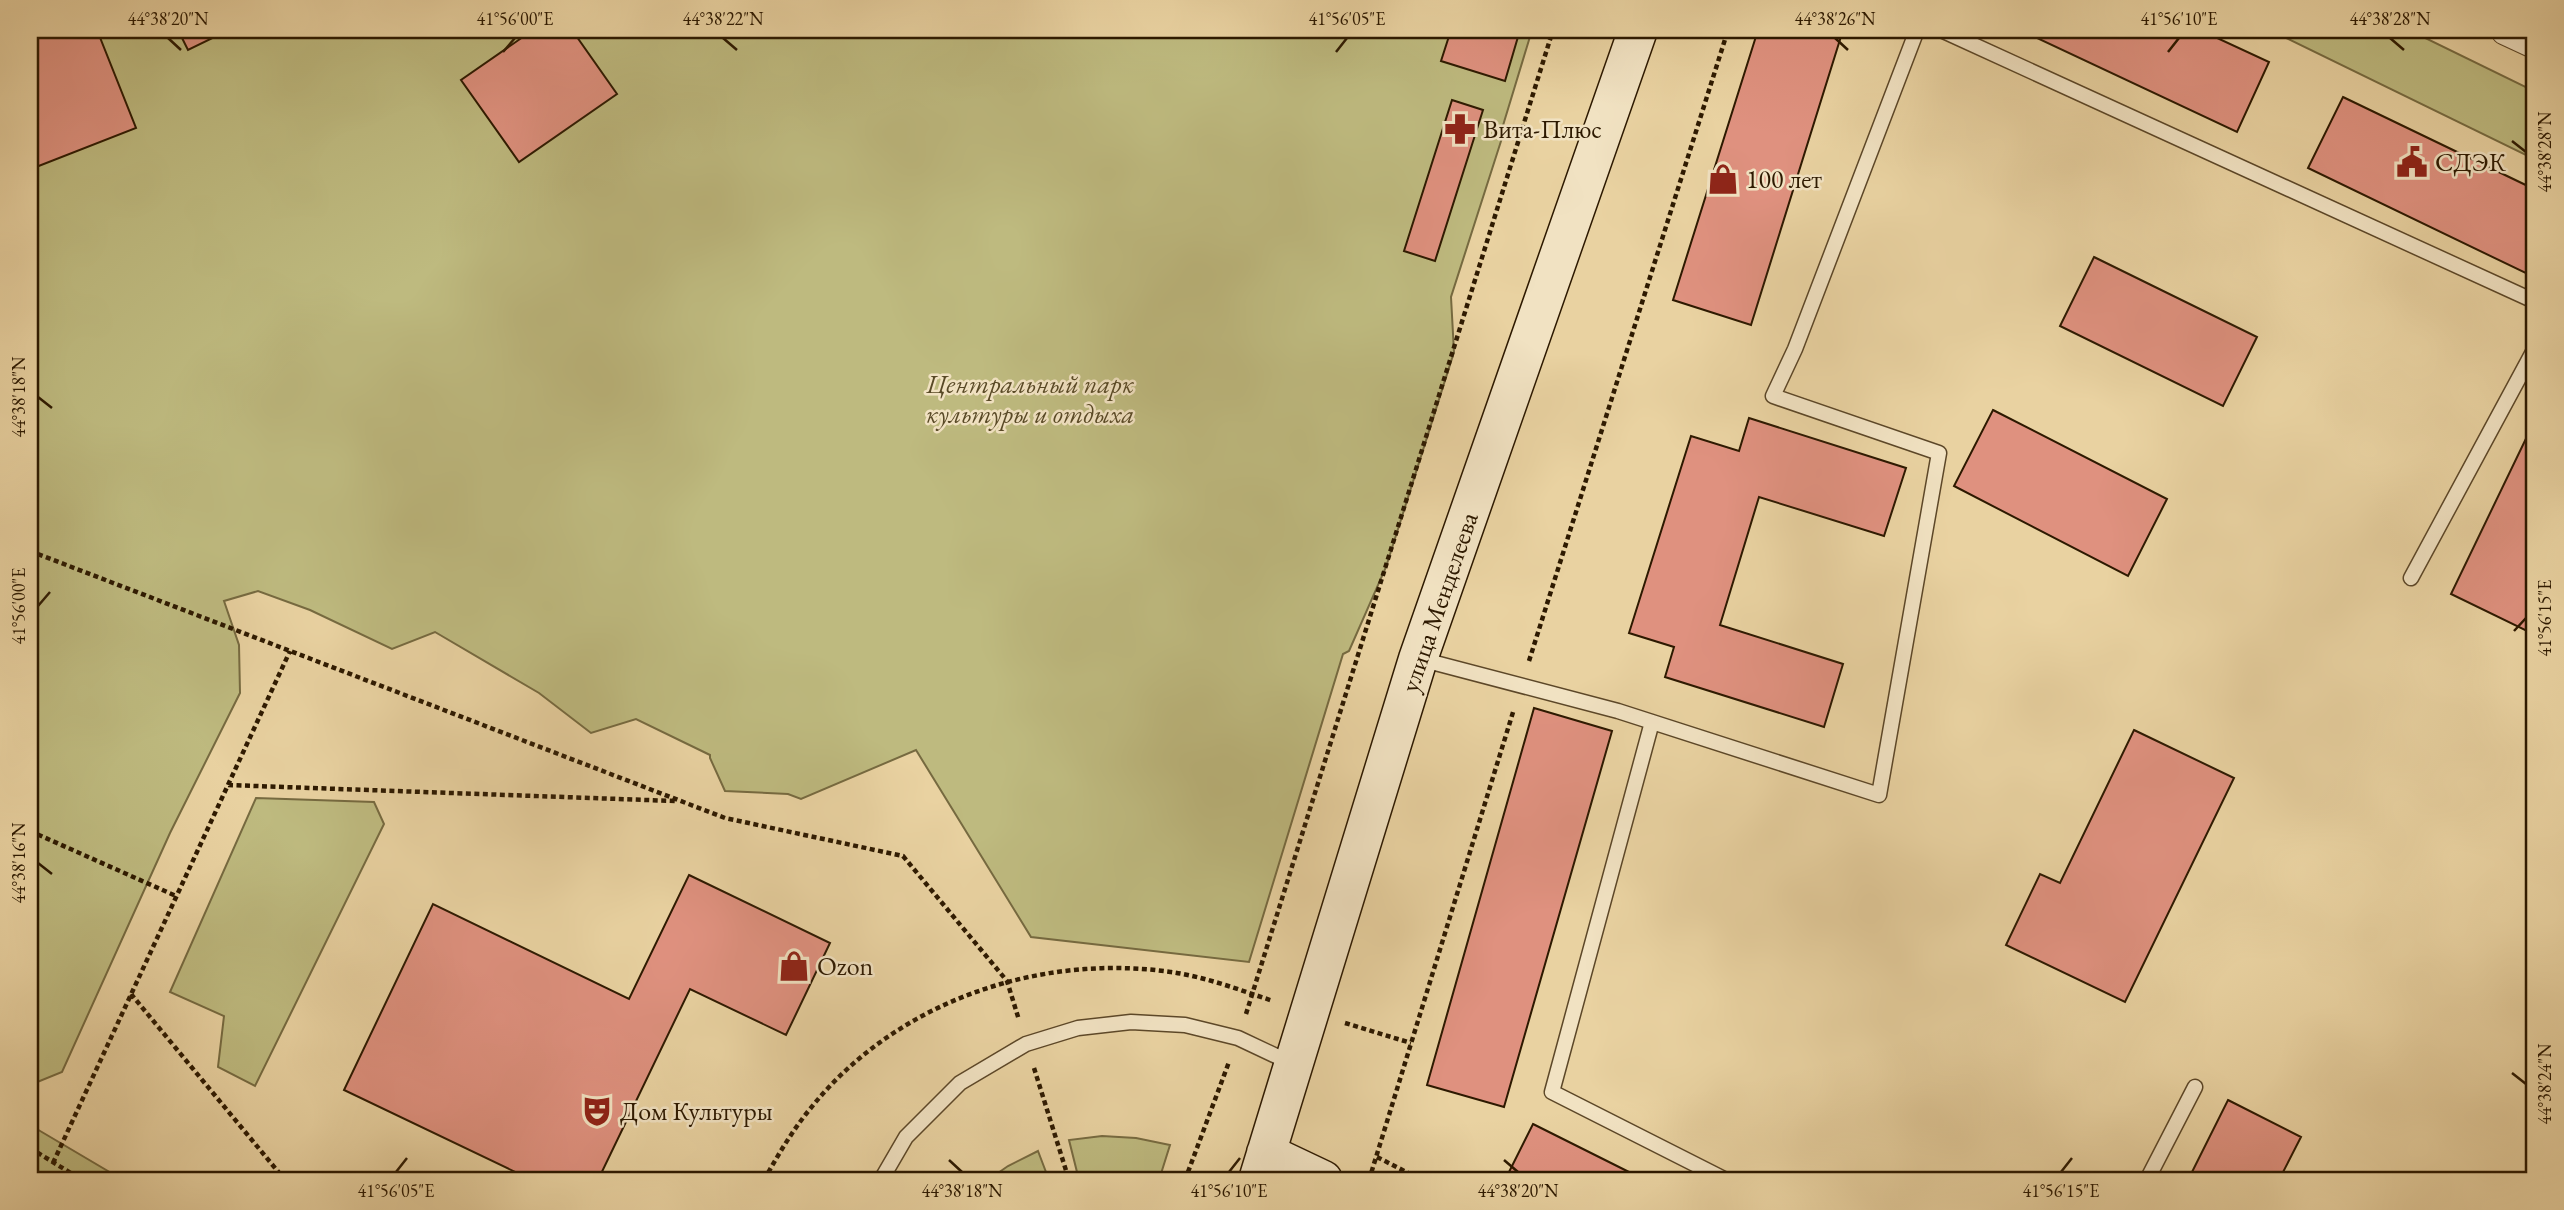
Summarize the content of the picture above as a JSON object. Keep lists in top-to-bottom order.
{
  "streets": {
    "main road": ["улица Менделеева"]
  },
  "parks": ["Центральный парк культуры и отдыха"],
  "places": {
    "pharmacy": ["Вита-Плюс"],
    "public building": ["СДЭК"],
    "shop": ["100 лет", "Ozon"],
    "theatre": ["Дом Культуры"]
  },
  "coordinates": [
    "44°38'20\"N",
    "41°56'00\"E",
    "44°38'22\"N",
    "41°56'05\"E",
    "44°38'26\"N",
    "41°56'10\"E",
    "44°38'28\"N",
    "44°38'18\"N",
    "41°56'15\"E",
    "44°38'16\"N",
    "44°38'24\"N"
  ]
}
